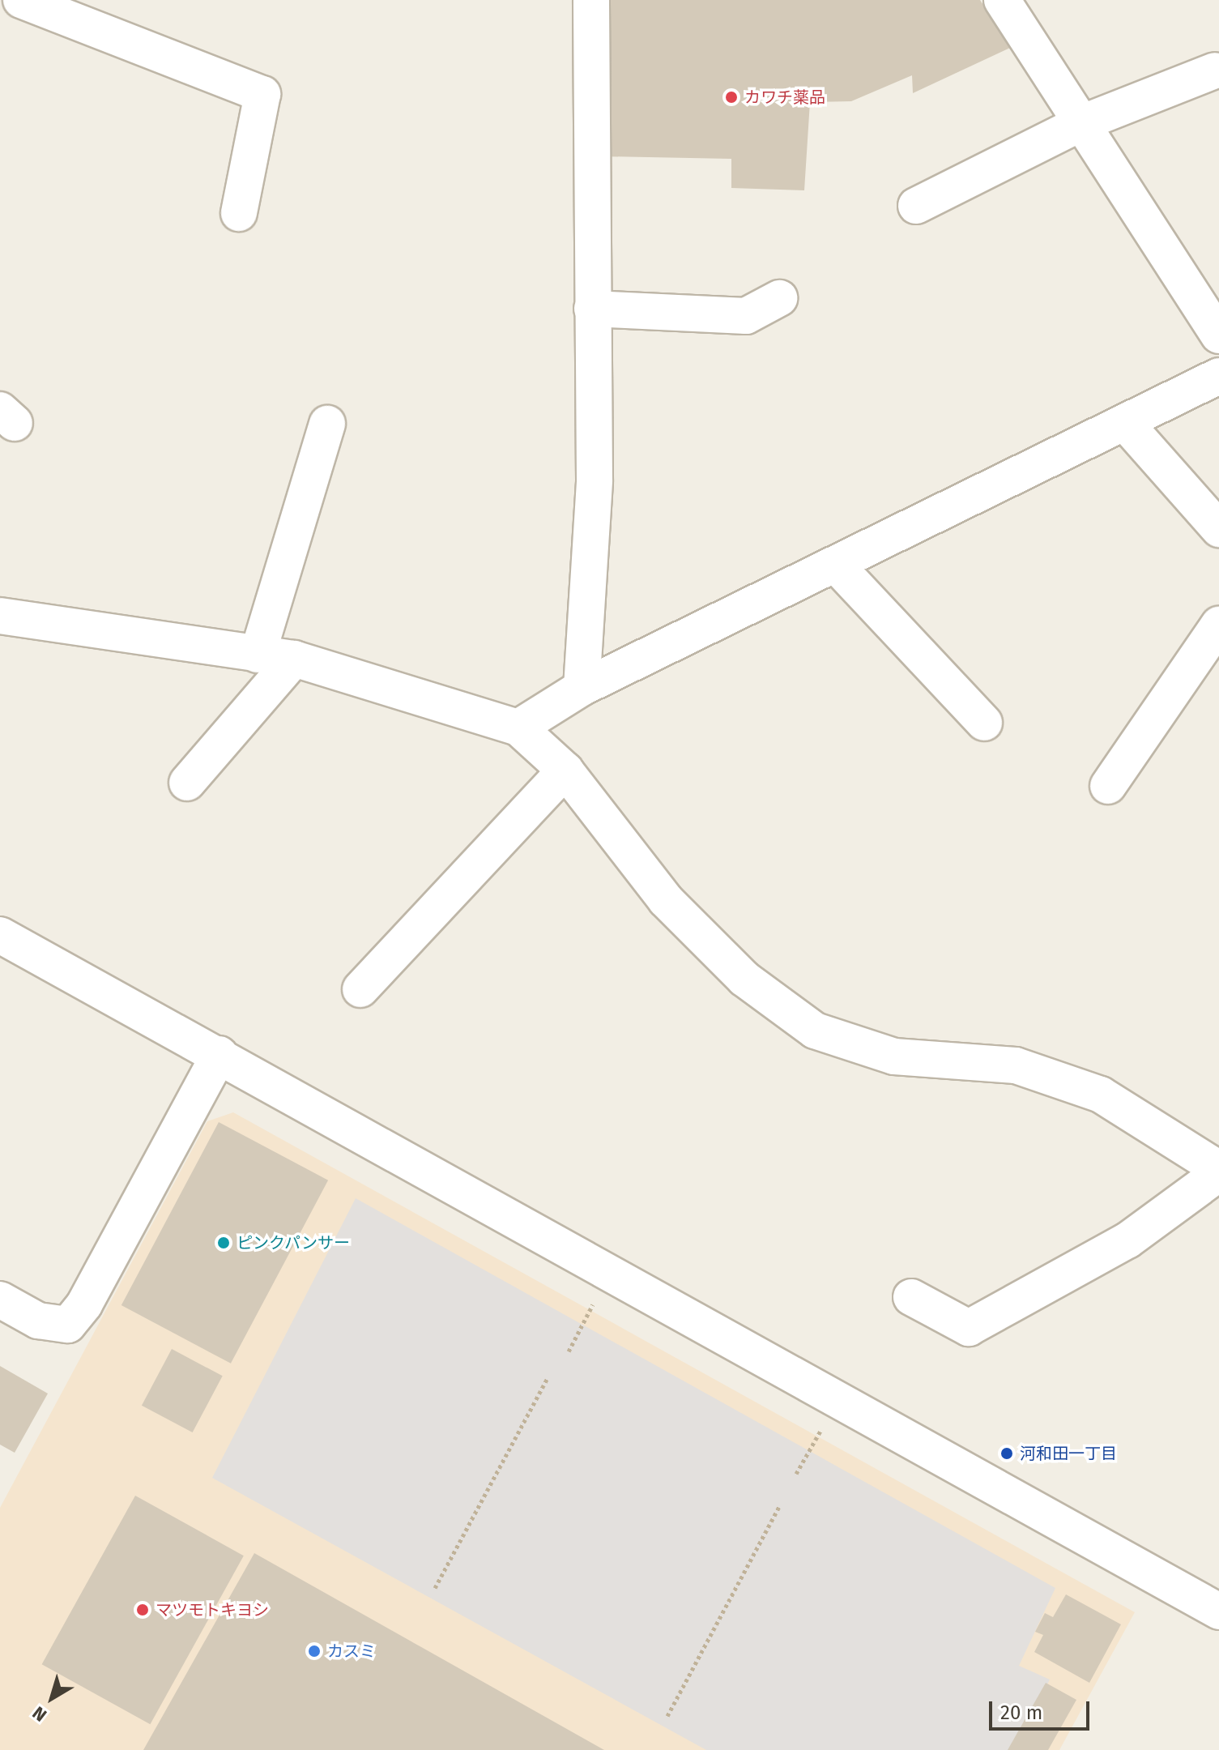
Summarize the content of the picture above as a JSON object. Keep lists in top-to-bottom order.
{
  "places": [
    "カワチ薬品",
    "ピンクパンサー",
    "河和田一丁目",
    "マツモトキヨシ",
    "カスミ"
  ],
  "scale_bar": "20 m",
  "north": "bottom left"
}
